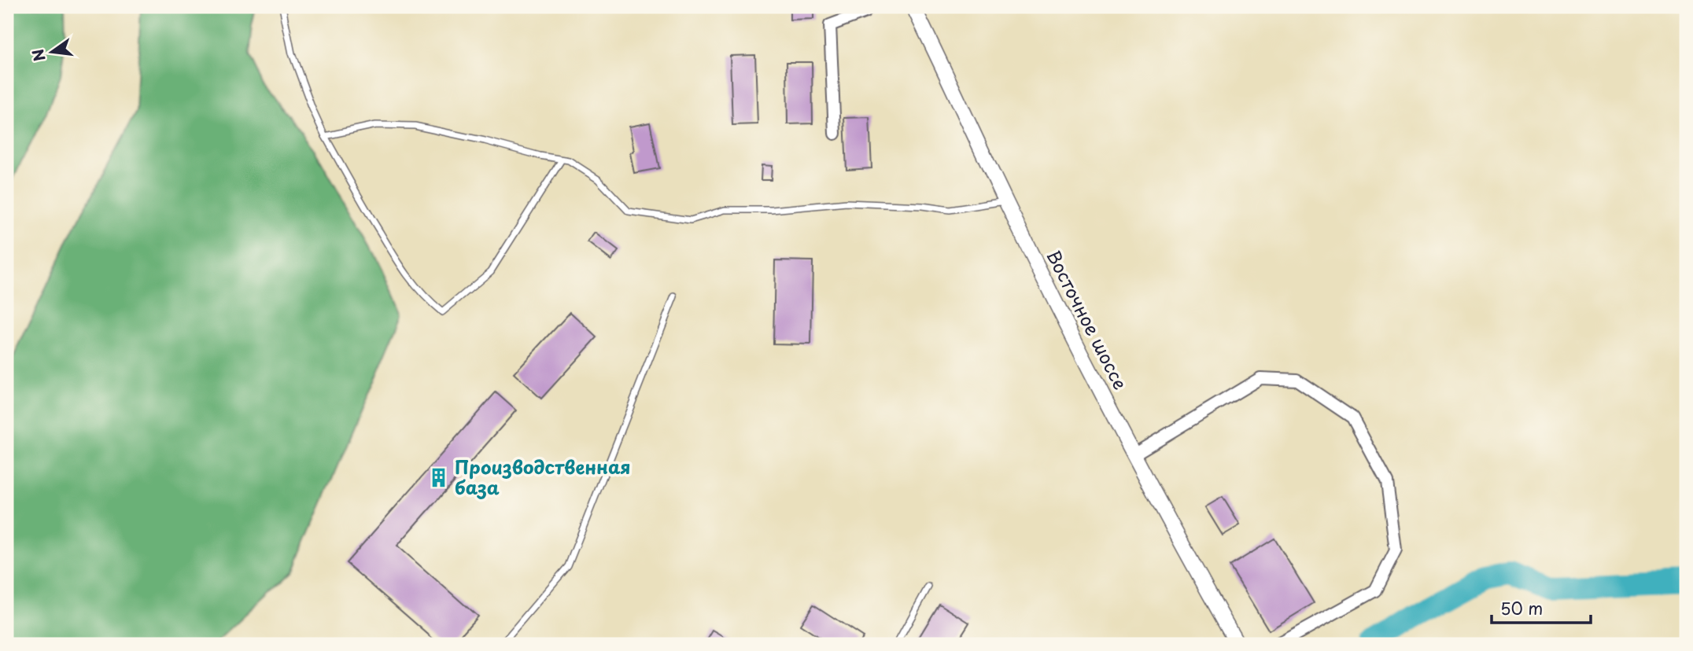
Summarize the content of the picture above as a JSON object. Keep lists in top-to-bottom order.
{
  "streets": {
    "street": ["Восточное шоссе"]
  },
  "places": {
    "building": ["Производственная база"]
  },
  "scale_bar": "50 m",
  "north": "left"
}
